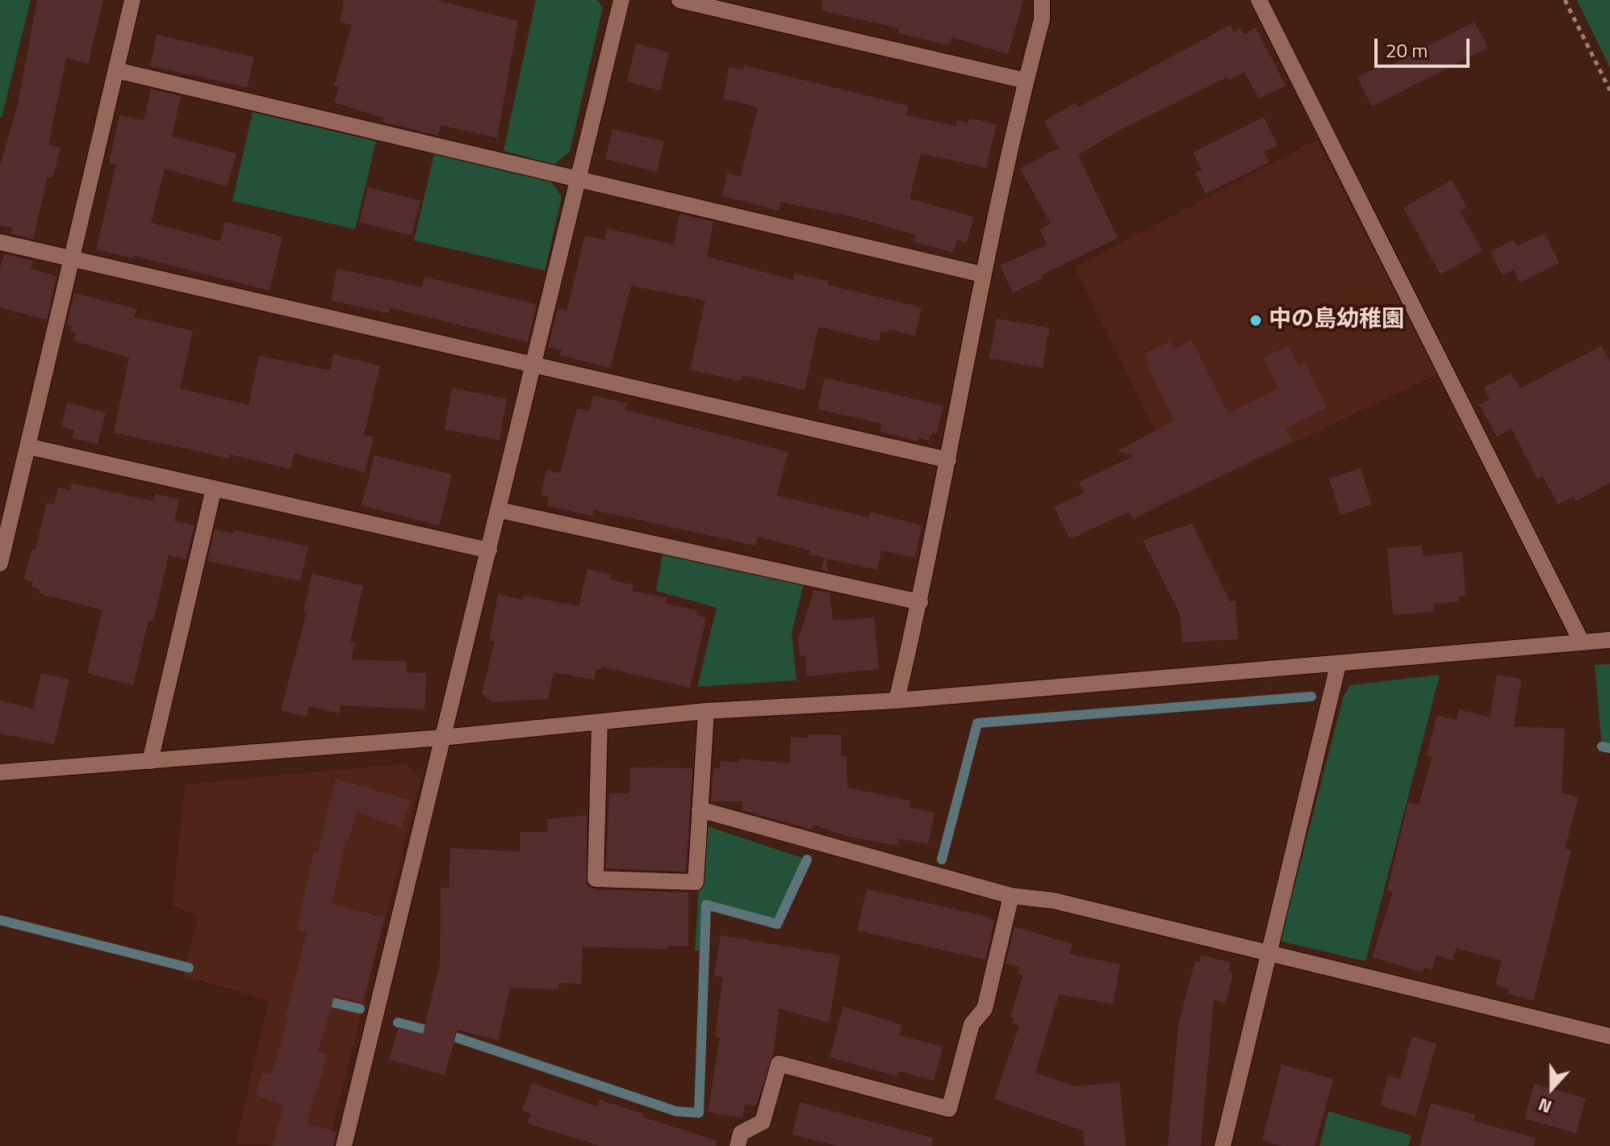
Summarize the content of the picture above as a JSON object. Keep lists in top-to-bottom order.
{
  "places": ["中の島幼稚園"],
  "scale_bar": "20 m",
  "north": "bottom"
}
